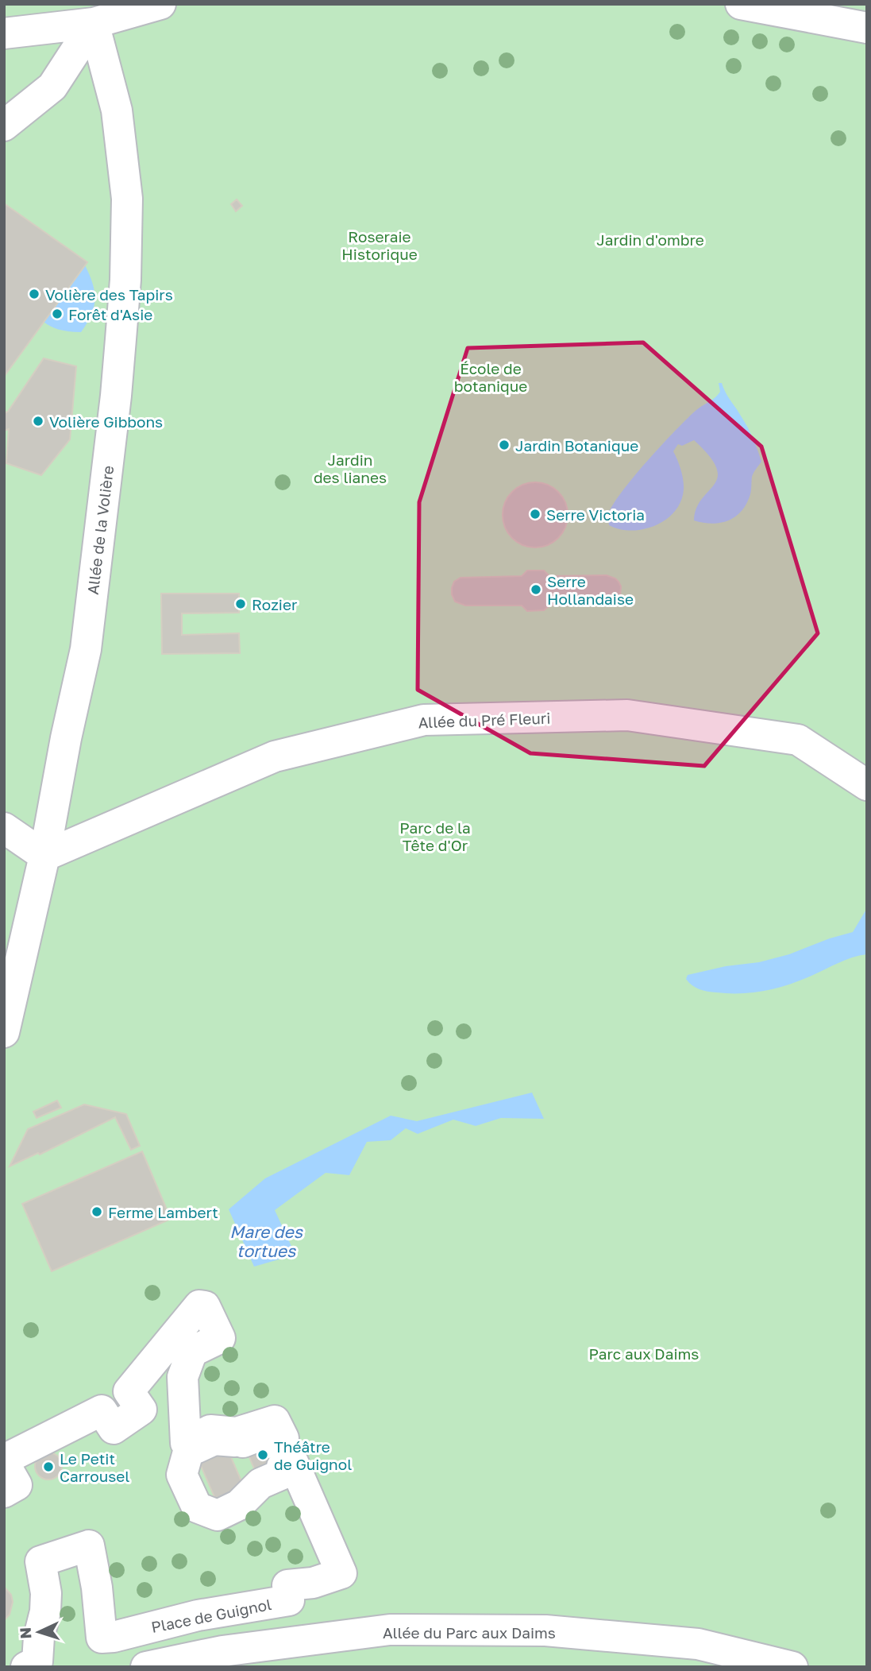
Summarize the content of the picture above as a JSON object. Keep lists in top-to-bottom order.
{
  "streets": {
    "street": [
      "Allée de la Volière",
      "Allée du Pré Fleuri",
      "Place de Guignol",
      "Allée du Parc aux Daims"
    ]
  },
  "crossings": [
    ["Allée de la Volière", "Allée du Pré Fleuri"]
  ],
  "water": ["Mare des tortues"],
  "parks": [
    "Roseraie Historique",
    "Jardin d'ombre",
    "École de botanique",
    "Jardin des lianes",
    "Parc de la Tête d'Or",
    "Parc aux Daims"
  ],
  "places": [
    "Volière des Tapirs",
    "Forêt d'Asie",
    "Volière Gibbons",
    "Jardin Botanique",
    "Serre Victoria",
    "Serre Hollandaise",
    "Rozier",
    "Ferme Lambert",
    "Théâtre de Guignol",
    "Le Petit Carrousel"
  ],
  "north": "left"
}
